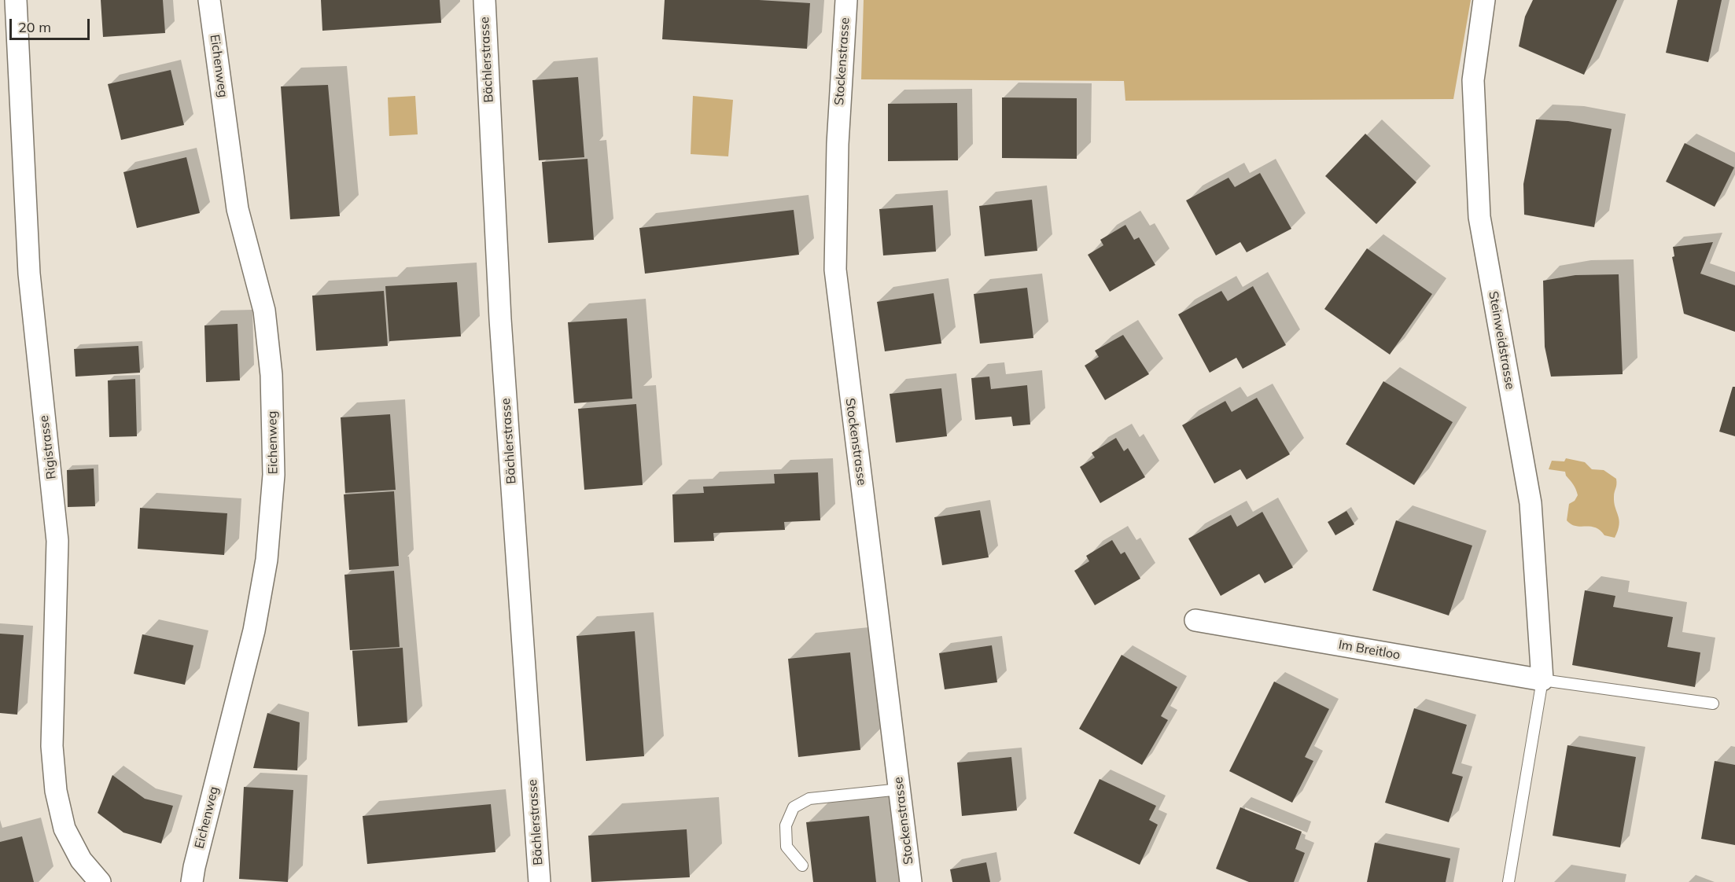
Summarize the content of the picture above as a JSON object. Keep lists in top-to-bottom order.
{
  "streets": {
    "street": [
      "Bächlerstrasse",
      "Stockenstrasse",
      "Eichenweg",
      "Steinweidstrasse",
      "Rigistrasse",
      "Im Breitloo"
    ]
  },
  "crossings": [
    ["Steinweidstrasse", "Im Breitloo"]
  ],
  "scale_bar": "20 m"
}
